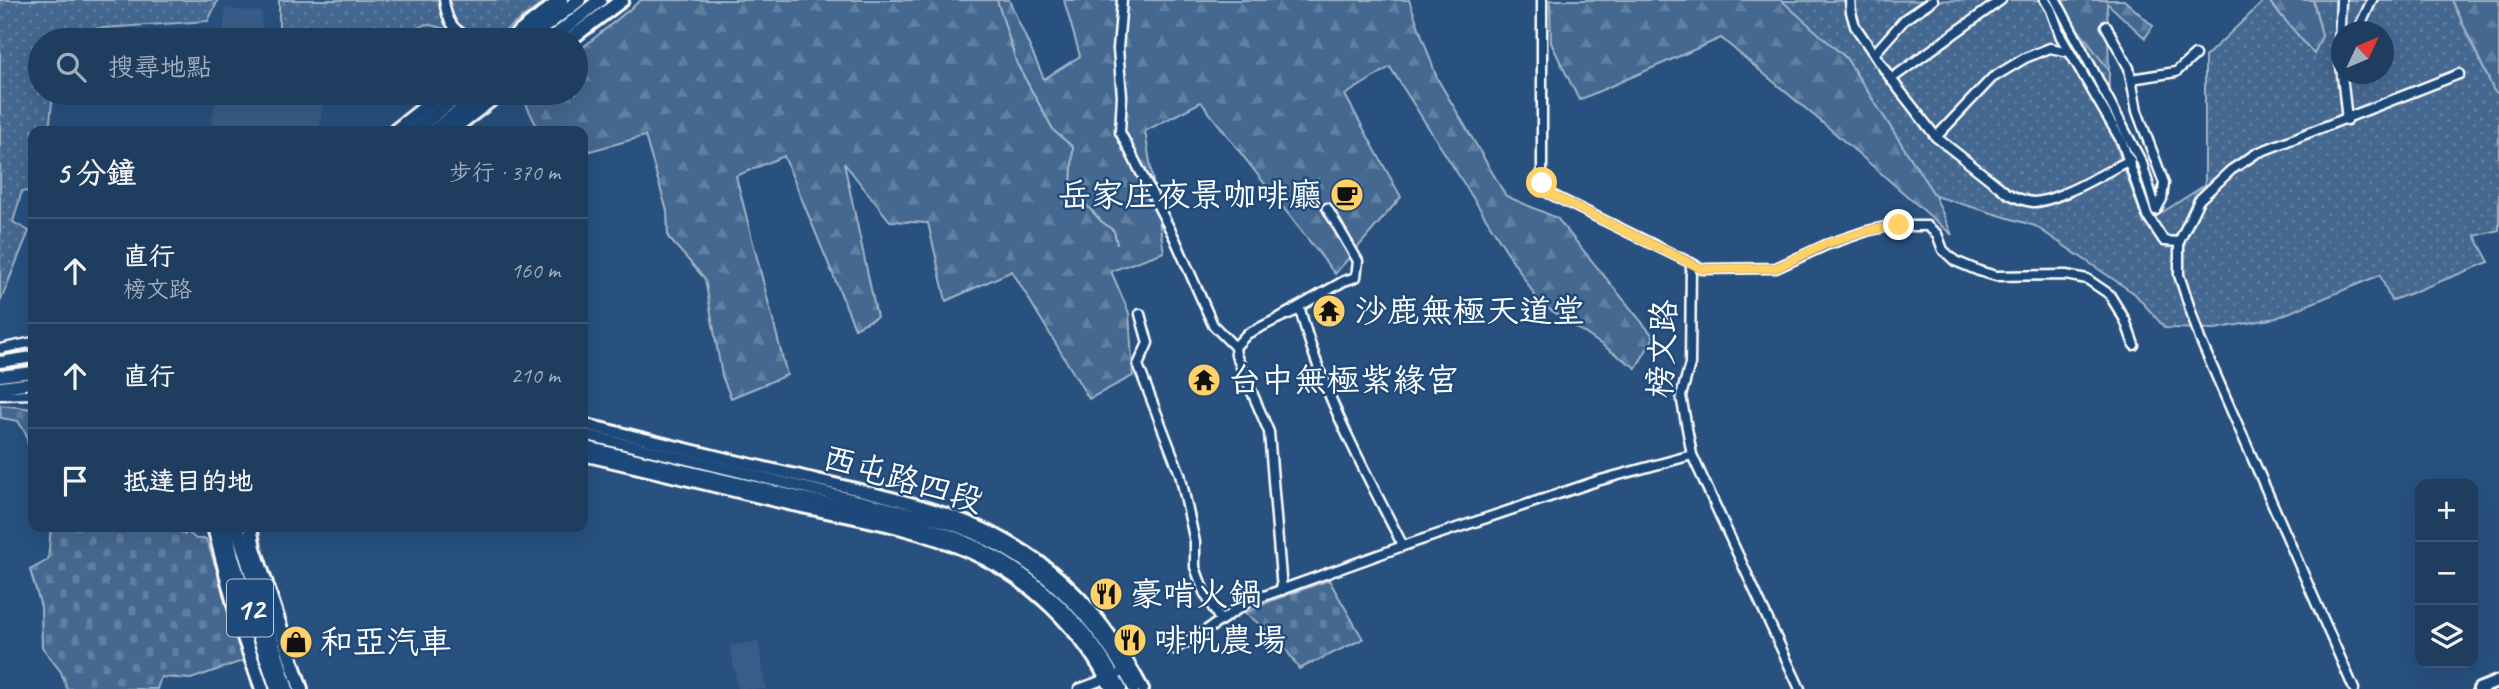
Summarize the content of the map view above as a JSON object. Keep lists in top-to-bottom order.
{
  "streets": {
    "main road": ["12"],
    "street": ["榜文路", "西屯路四段"]
  },
  "places": {
    "cafe": ["岳家庄夜景咖啡廳"],
    "temple": ["沙鹿無極天道堂", "台中無極紫緣宮"],
    "restaurant": ["豪啃火鍋", "啡帆農場"],
    "shop": ["和亞汽車"]
  },
  "north": "top right",
  "page": {
    "search": "搜尋地點",
    "heading": ["5 分鐘", "步行 · 370 m"],
    "list": [
      ["直行", "榜文路", "160 m"],
      ["直行", "210 m"],
      "抵達目的地"
    ],
    "map_buttons": ["+", "−"]
  }
}
